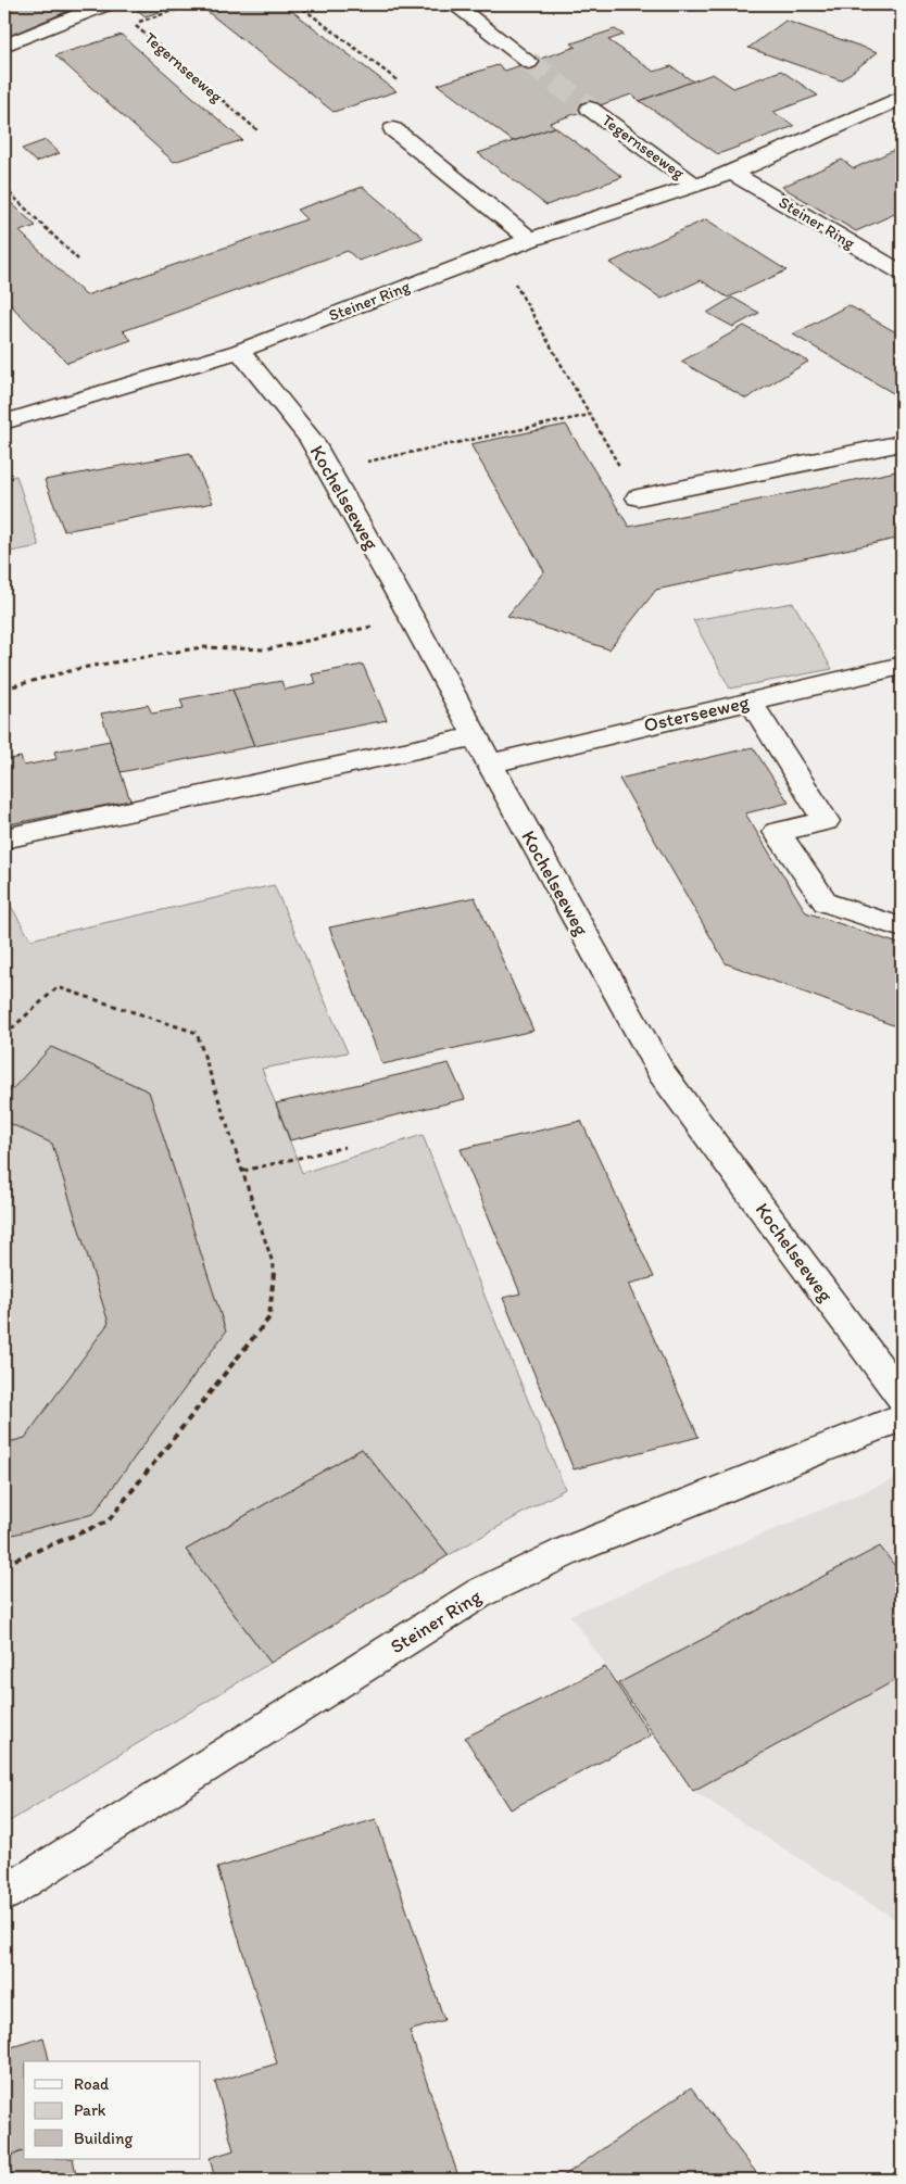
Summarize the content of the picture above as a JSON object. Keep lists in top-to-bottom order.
{
  "streets": {
    "street": [
      "Tegernseeweg",
      "Steiner Ring",
      "Kochelseeweg",
      "Osterseeweg"
    ]
  },
  "crossings": [
    ["Tegernseeweg", "Steiner Ring"],
    ["Steiner Ring", "Kochelseeweg"],
    ["Kochelseeweg", "Osterseeweg"]
  ],
  "legend": ["Road", "Park", "Building"]
}
